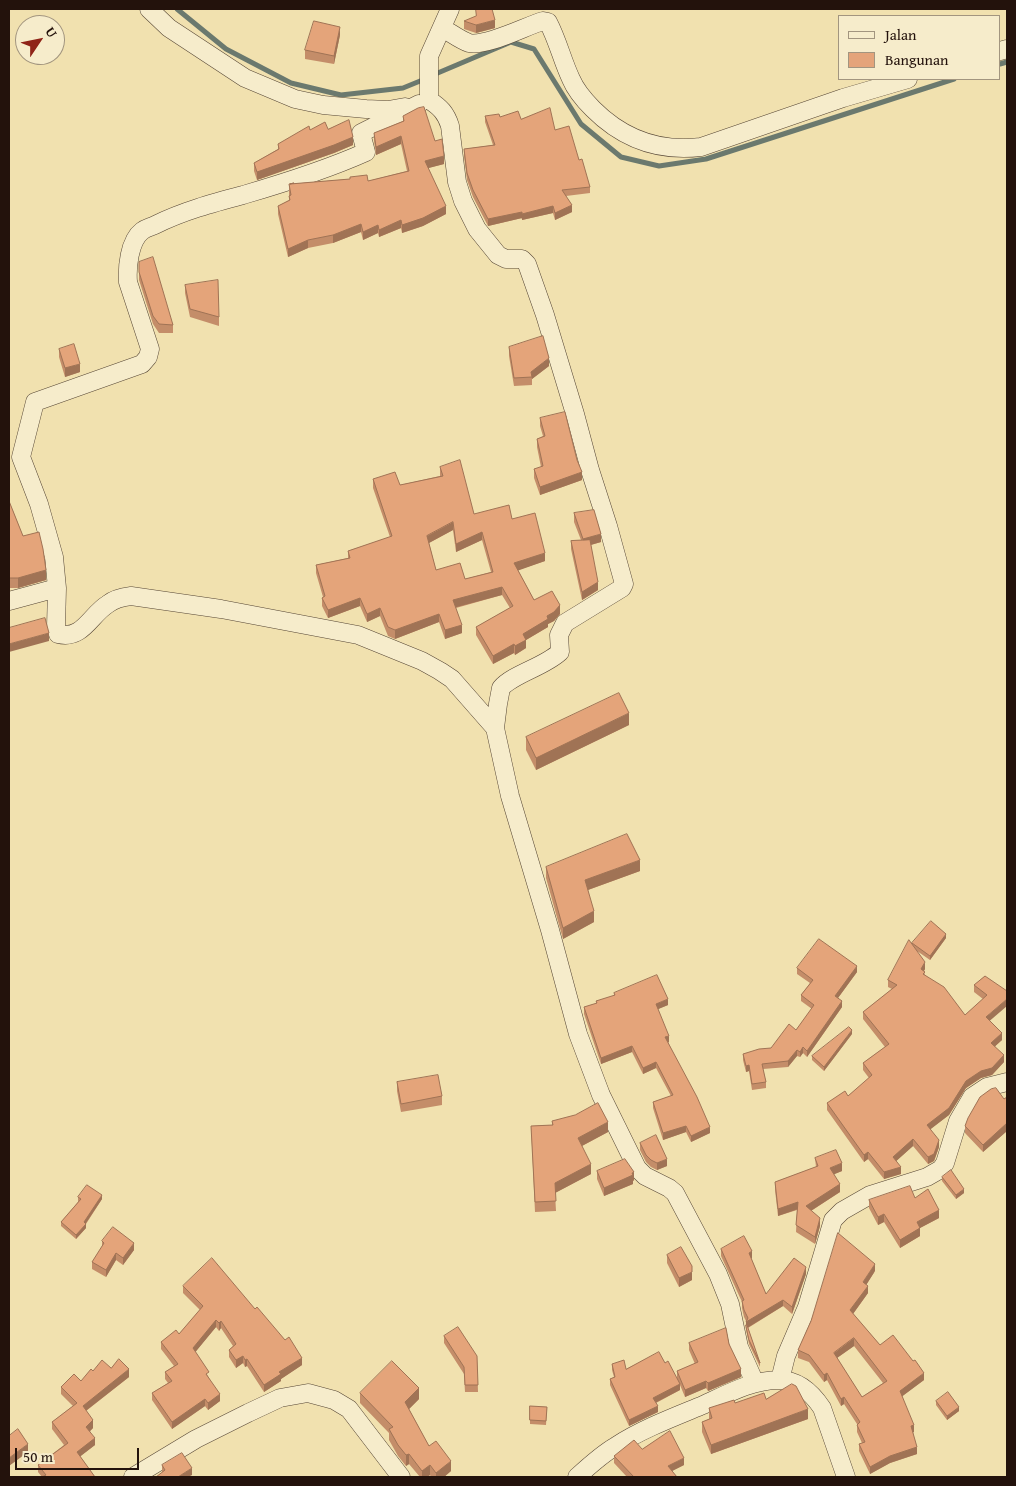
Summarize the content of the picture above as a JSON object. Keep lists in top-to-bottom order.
{
  "legend": ["Jalan", "Bangunan"],
  "scale_bar": "50 m",
  "north": "top right"
}
